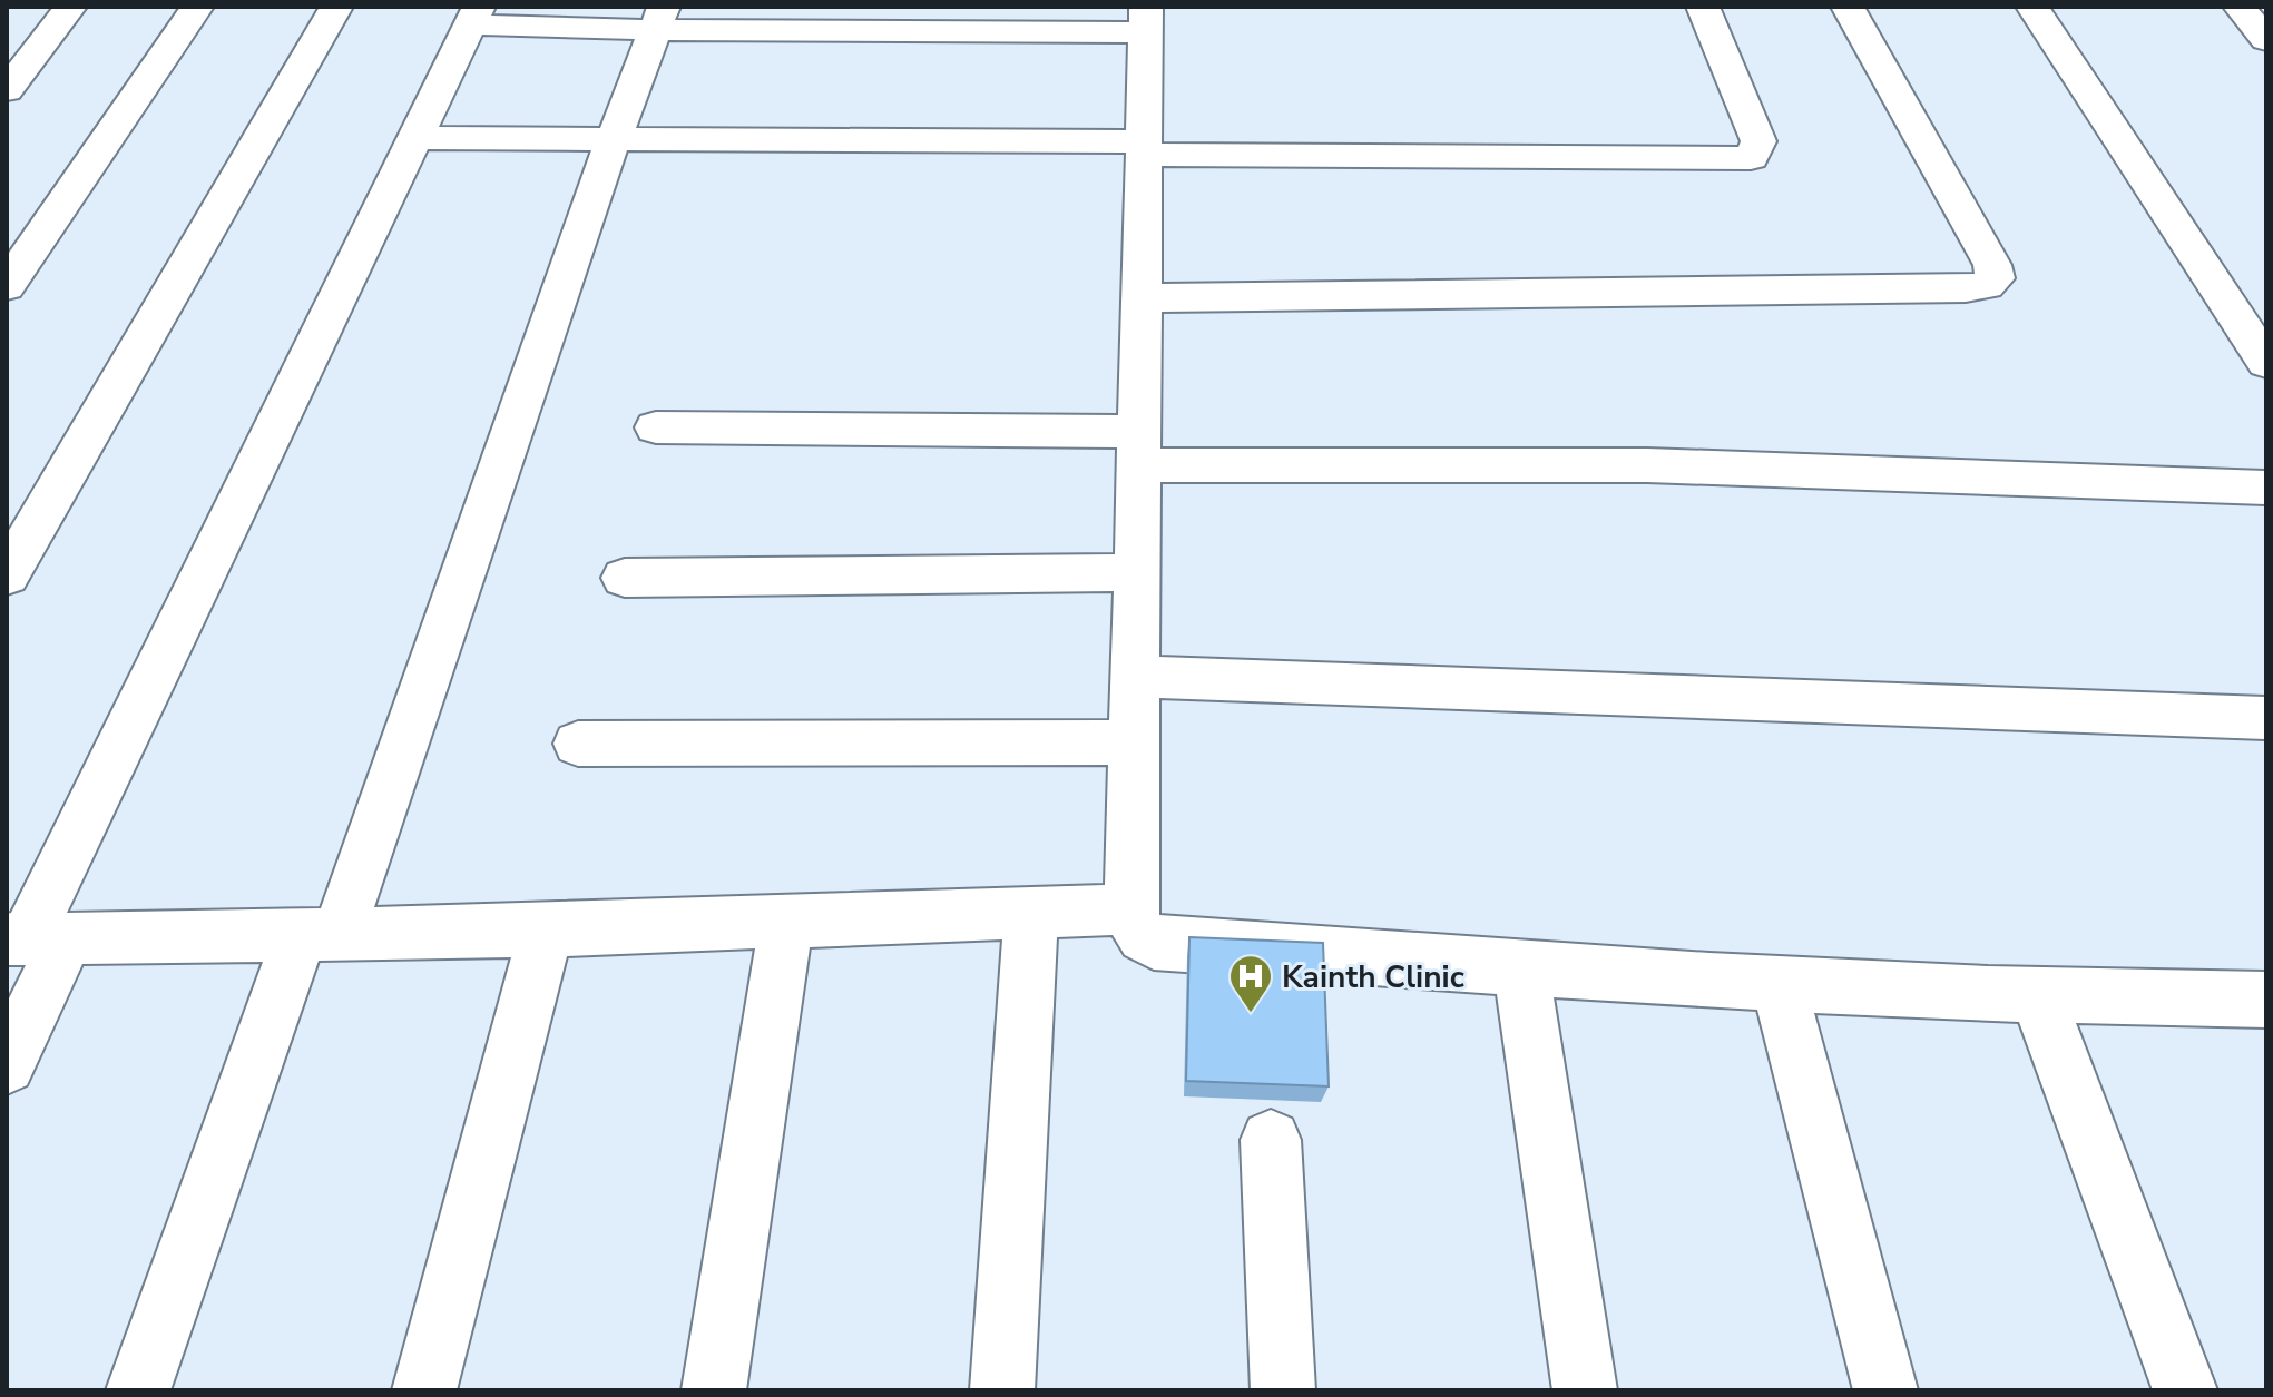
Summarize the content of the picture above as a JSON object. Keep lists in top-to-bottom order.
{
  "places": {
    "hospital": ["Kainth Clinic"]
  }
}
